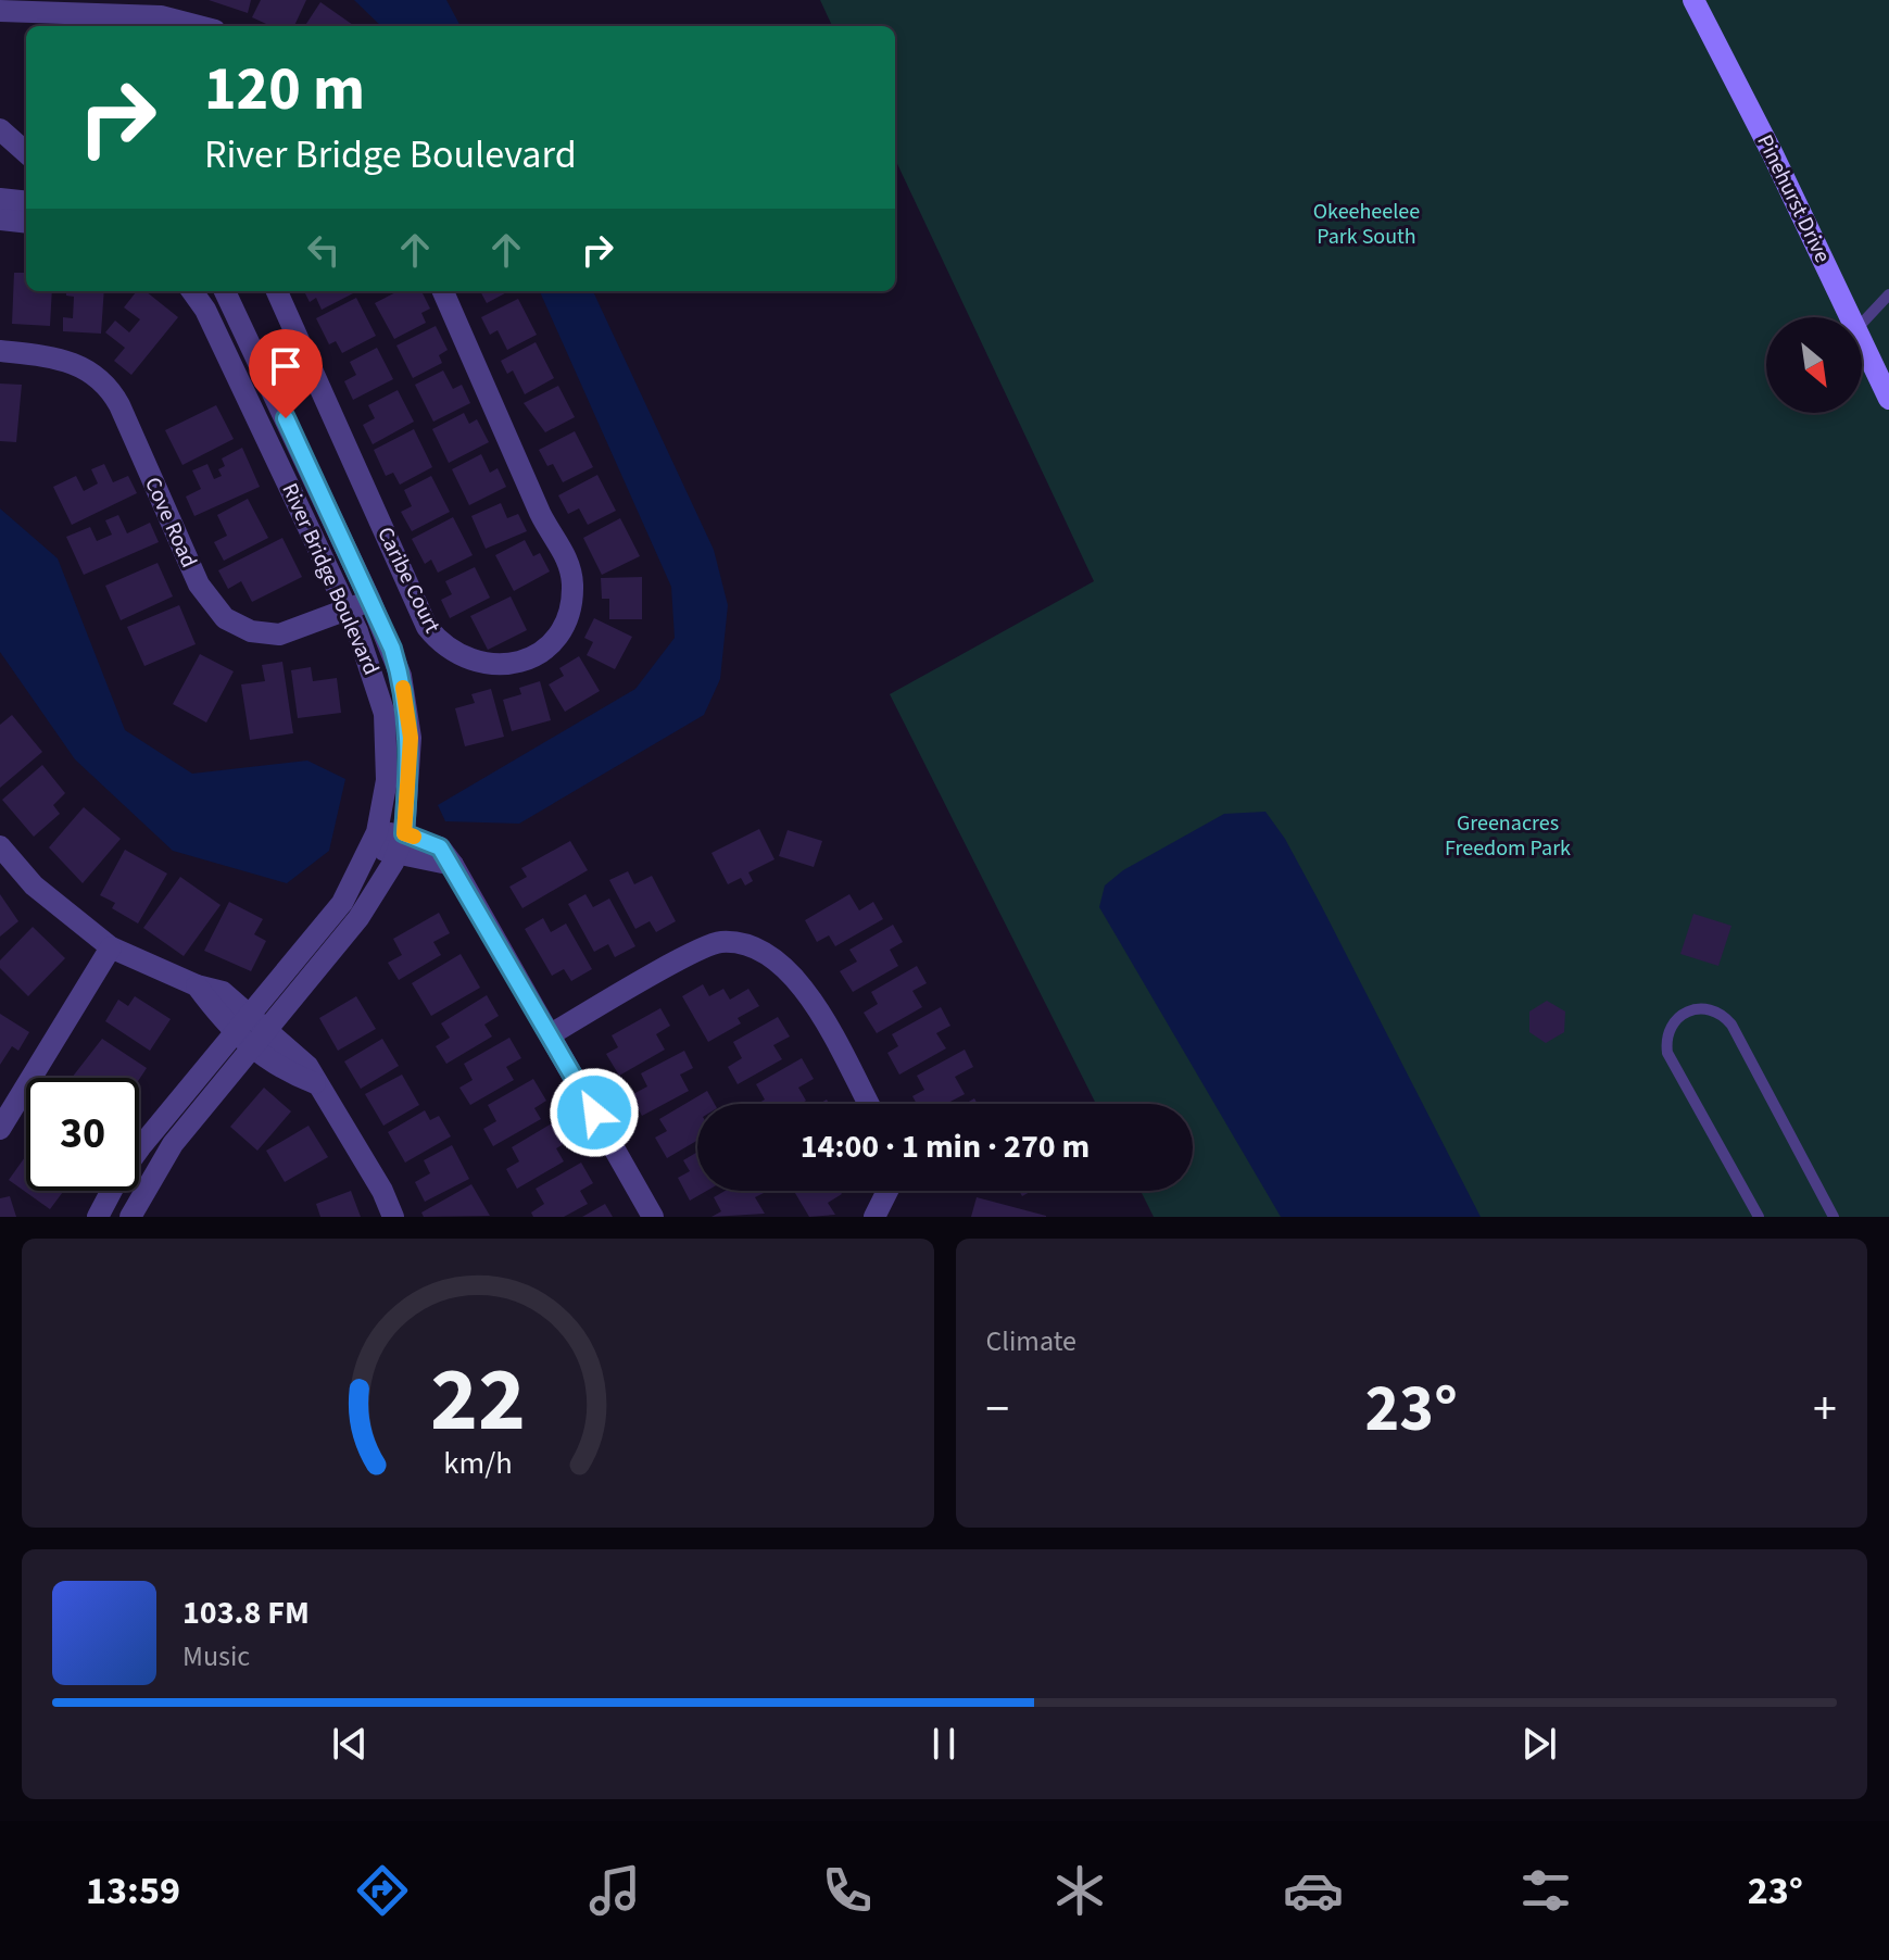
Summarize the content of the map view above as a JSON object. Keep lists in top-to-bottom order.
{
  "streets": {
    "street": [
      "Pinehurst Drive",
      "Cove Road",
      "River Bridge Boulevard",
      "Caribe Court"
    ]
  },
  "crossings": [
    ["Cove Road", "River Bridge Boulevard"]
  ],
  "parks": ["Okeeheelee Park South", "Greenacres Freedom Park"],
  "north": "bottom right",
  "page": {
    "turn": ["120 m", "River Bridge Boulevard"],
    "limit": "30",
    "trip": "14:00 · 1 min · 270 m",
    "tile": "Climate",
    "heat": ["−", "23°", "+"],
    "song": ["103.8 FM", "Music"],
    "tabs": ["13:59", "23°"],
    "gauge": ["22", "km/h"]
  }
}
